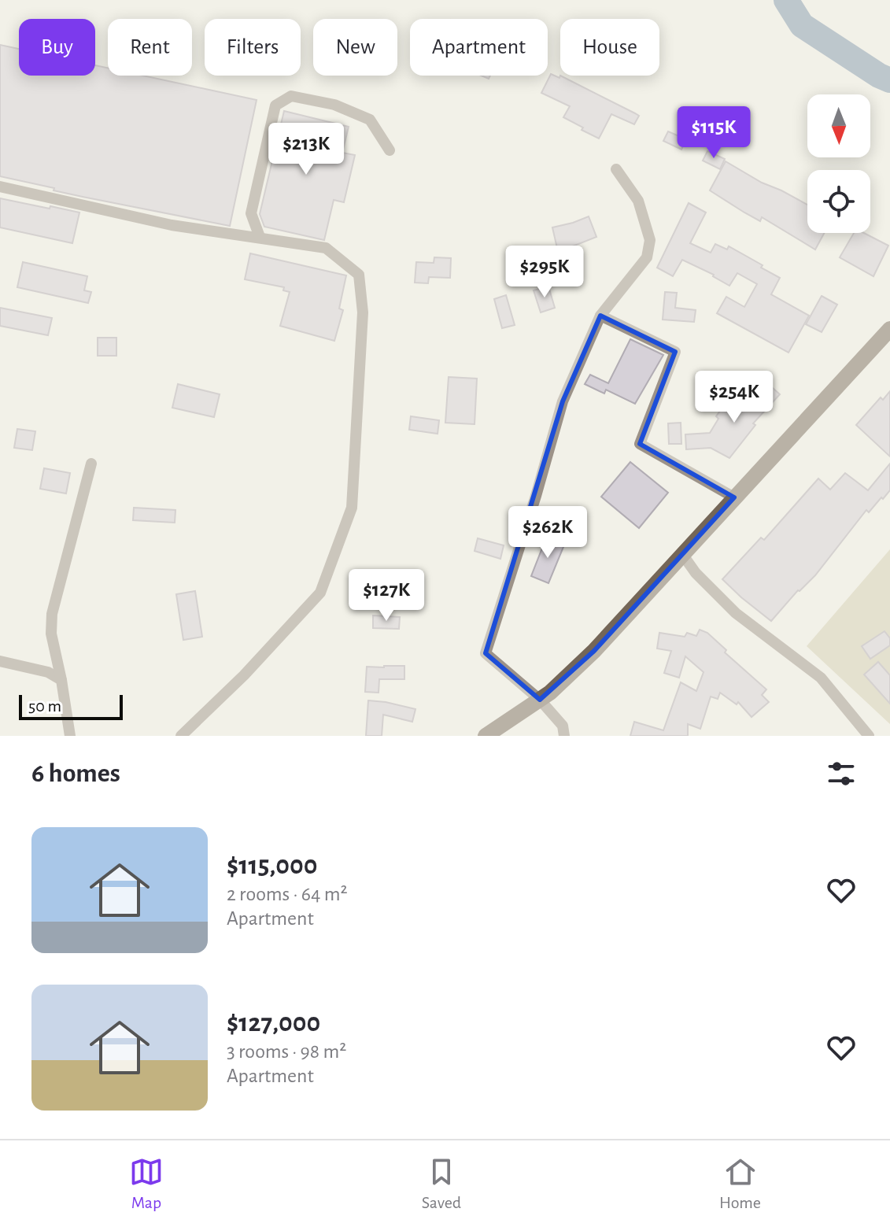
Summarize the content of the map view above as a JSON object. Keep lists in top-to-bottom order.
{
  "scale_bar": "50 m",
  "north": "bottom",
  "page": {
    "chip": [
      "Buy",
      "Rent",
      "Filters",
      "New",
      "Apartment",
      "House"
    ],
    "price": [
      "$115K",
      "$213K",
      "$295K",
      "$254K",
      "$262K",
      "$127K"
    ],
    "scale": "50 m",
    "heading": "6 homes",
    "list": [
      {
        "name": "$115,000",
        "note": "2 rooms · 64 m² · Apartment"
      },
      {
        "name": "$127,000",
        "note": "3 rooms · 98 m² · Apartment"
      }
    ],
    "tabs": ["Map", "Saved", "Home"]
  }
}
